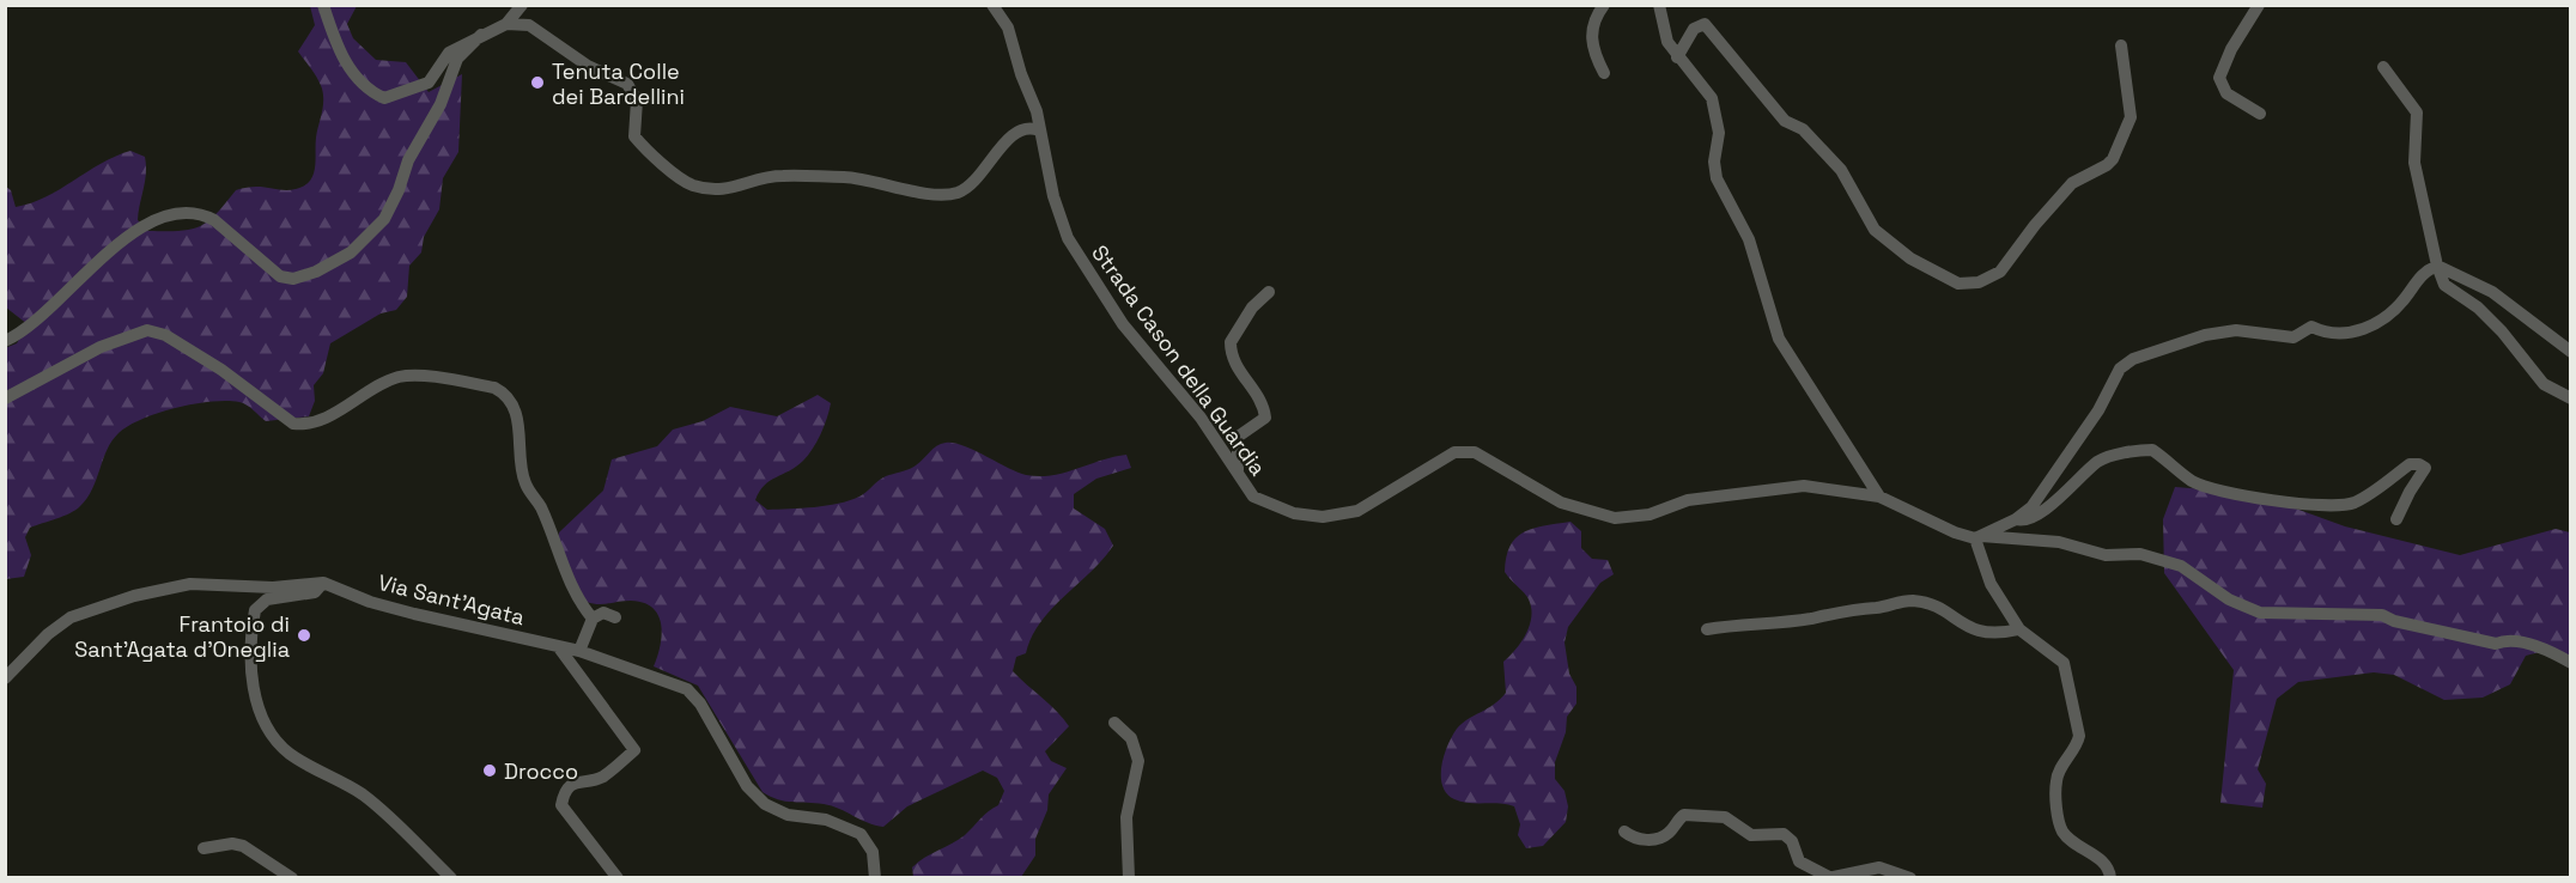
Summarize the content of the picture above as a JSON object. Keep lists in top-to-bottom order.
{
  "streets": {
    "street": ["Strada Cason della Guardia", "Via Sant'Agata"]
  },
  "places": ["Tenuta Colle dei Bardellini", "Frantoio di Sant'Agata d'Oneglia", "Drocco"]
}
